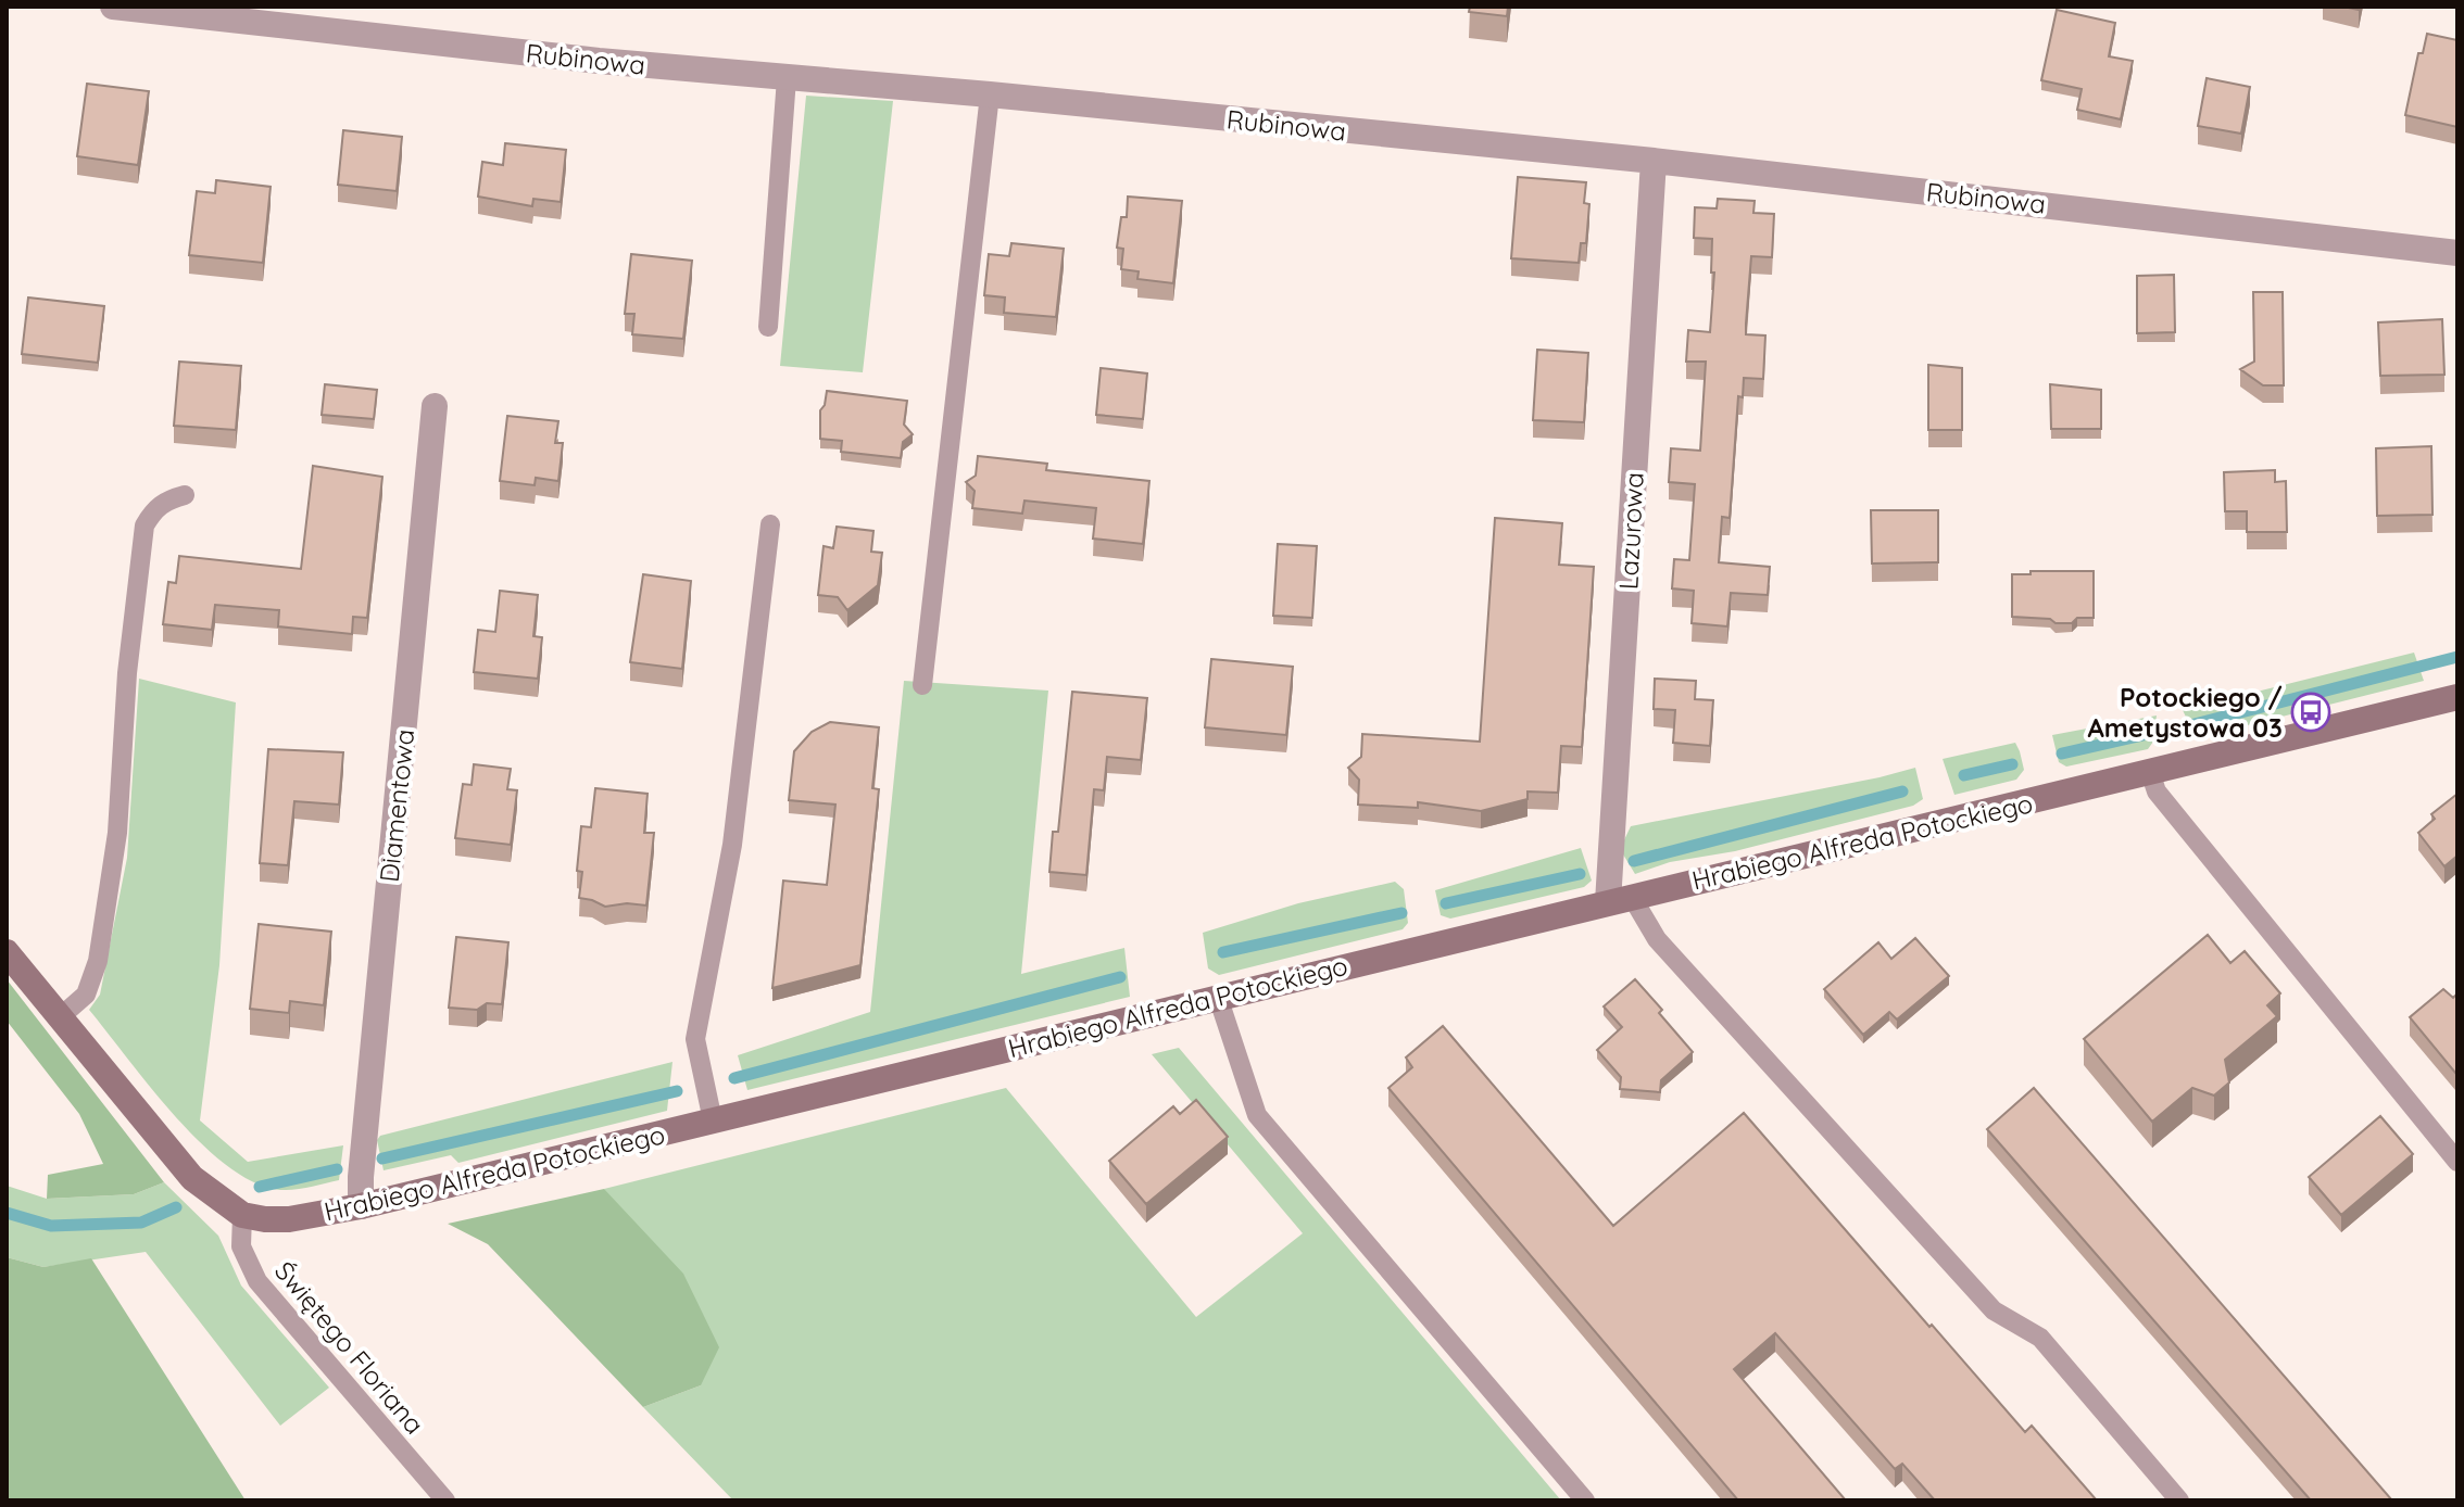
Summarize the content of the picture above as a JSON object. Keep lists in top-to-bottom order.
{
  "streets": {
    "street": [
      "Rubinowa",
      "Lazurowa",
      "Diamentowa",
      "Hrabiego Alfreda Potockiego"
    ],
    "lane": ["Świętego Floriana"]
  },
  "crossings": [
    ["Rubinowa", "Lazurowa"],
    ["Lazurowa", "Hrabiego Alfreda Potockiego"],
    ["Diamentowa", "Hrabiego Alfreda Potockiego"],
    ["Hrabiego Alfreda Potockiego", "Świętego Floriana"]
  ],
  "places": {
    "bus stop": ["Potockiego / Ametystowa 03"]
  }
}
